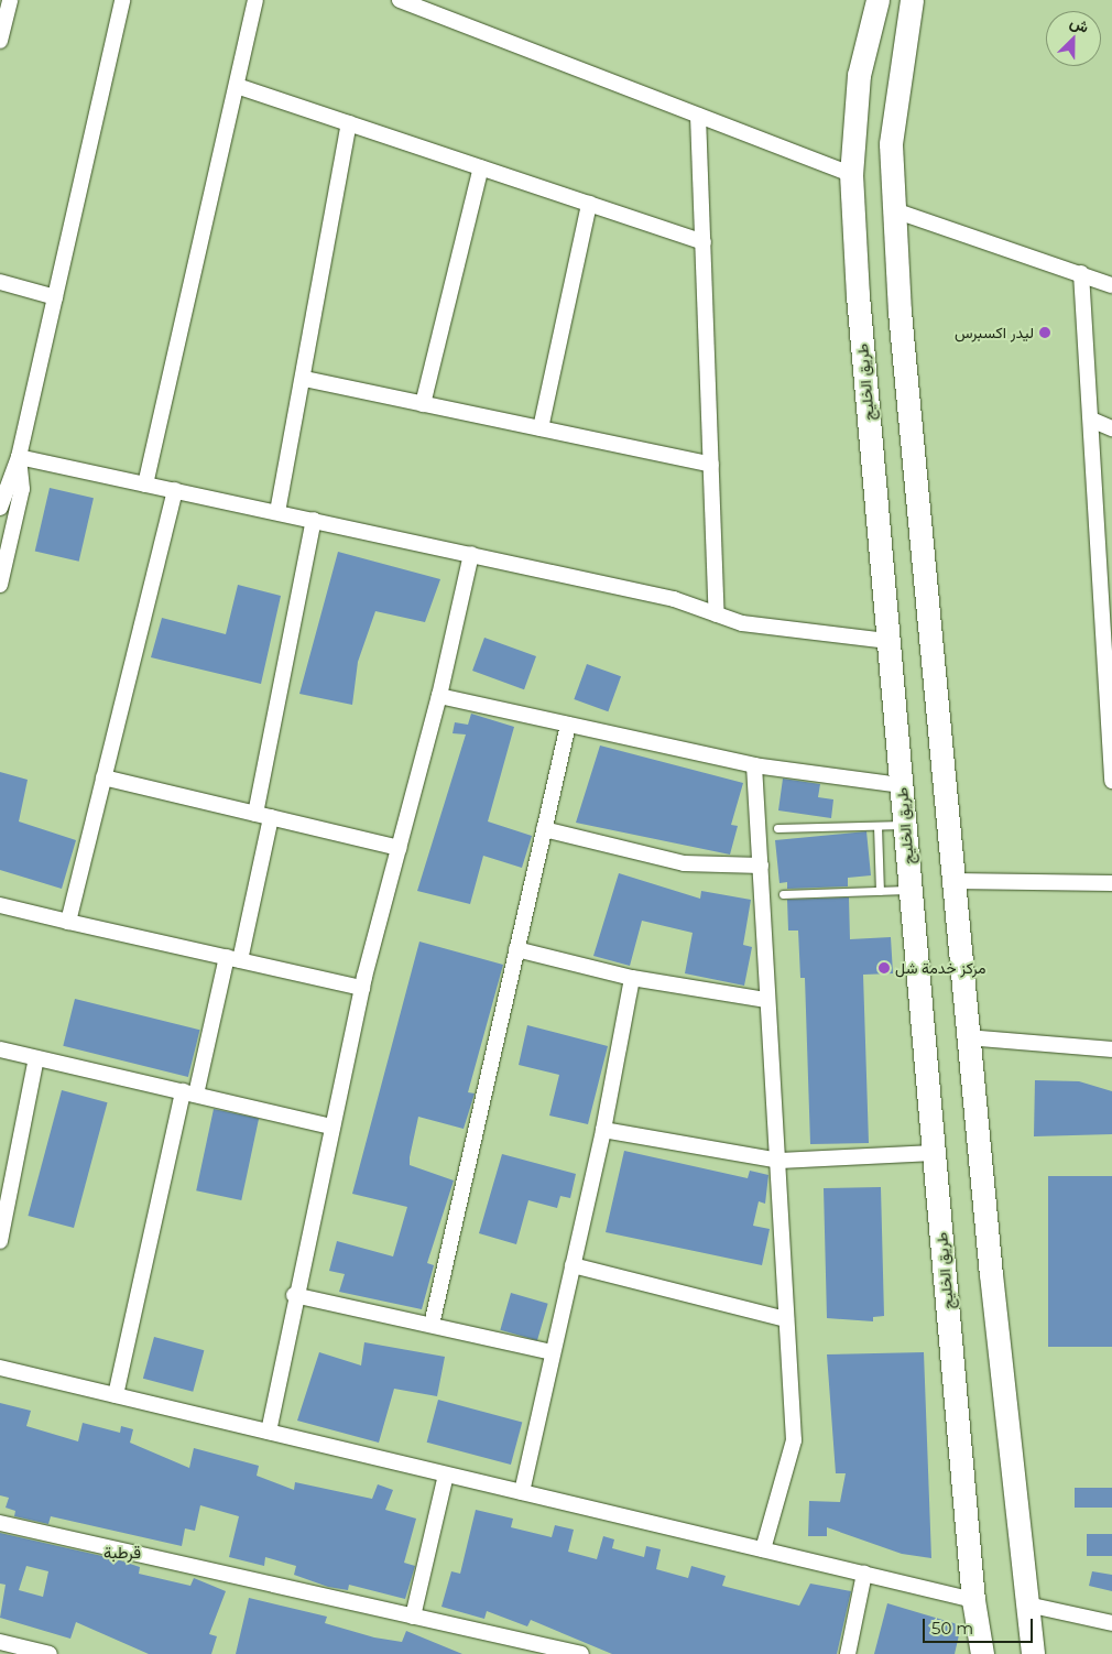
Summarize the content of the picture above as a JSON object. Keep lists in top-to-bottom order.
{
  "streets": {
    "main road": ["طريق الخليج"]
  },
  "districts": ["قرطبة"],
  "places": ["ليدر اكسبرس", "مركز خدمة شل"],
  "scale_bar": "50 m",
  "north": "top right"
}
